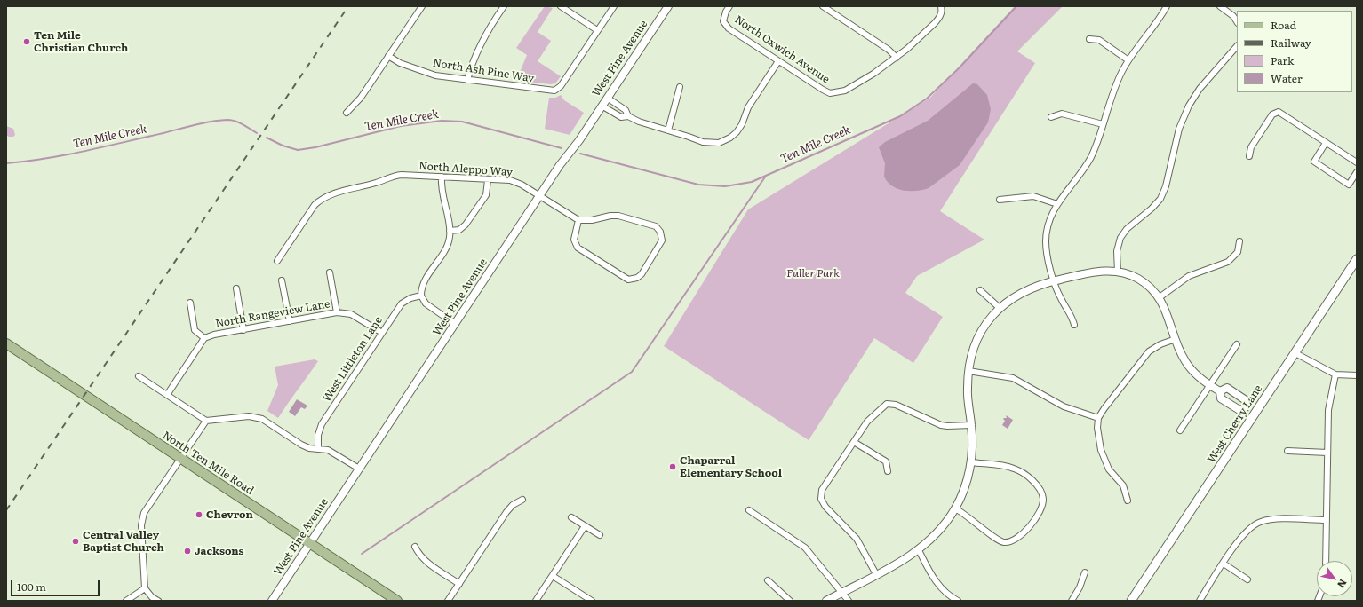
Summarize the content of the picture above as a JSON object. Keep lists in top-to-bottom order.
{
  "streets": {
    "main road": ["West Cherry Lane", "North Ten Mile Road"],
    "street": [
      "North Oxwich Avenue",
      "West Pine Avenue",
      "North Ash Pine Way",
      "North Aleppo Way",
      "North Rangeview Lane",
      "West Littleton Lane"
    ]
  },
  "crossings": [
    ["West Pine Avenue", "North Aleppo Way"],
    ["West Pine Avenue", "North Ten Mile Road"],
    ["North Rangeview Lane", "West Littleton Lane"]
  ],
  "water": ["Ten Mile Creek"],
  "parks": ["Fuller Park"],
  "places": [
    "Ten Mile Christian Church",
    "Chaparral Elementary School",
    "Chevron",
    "Central Valley Baptist Church",
    "Jacksons"
  ],
  "legend": [
    "Road",
    "Railway",
    "Park",
    "Water"
  ],
  "scale_bar": "100 m",
  "north": "bottom right"
}
